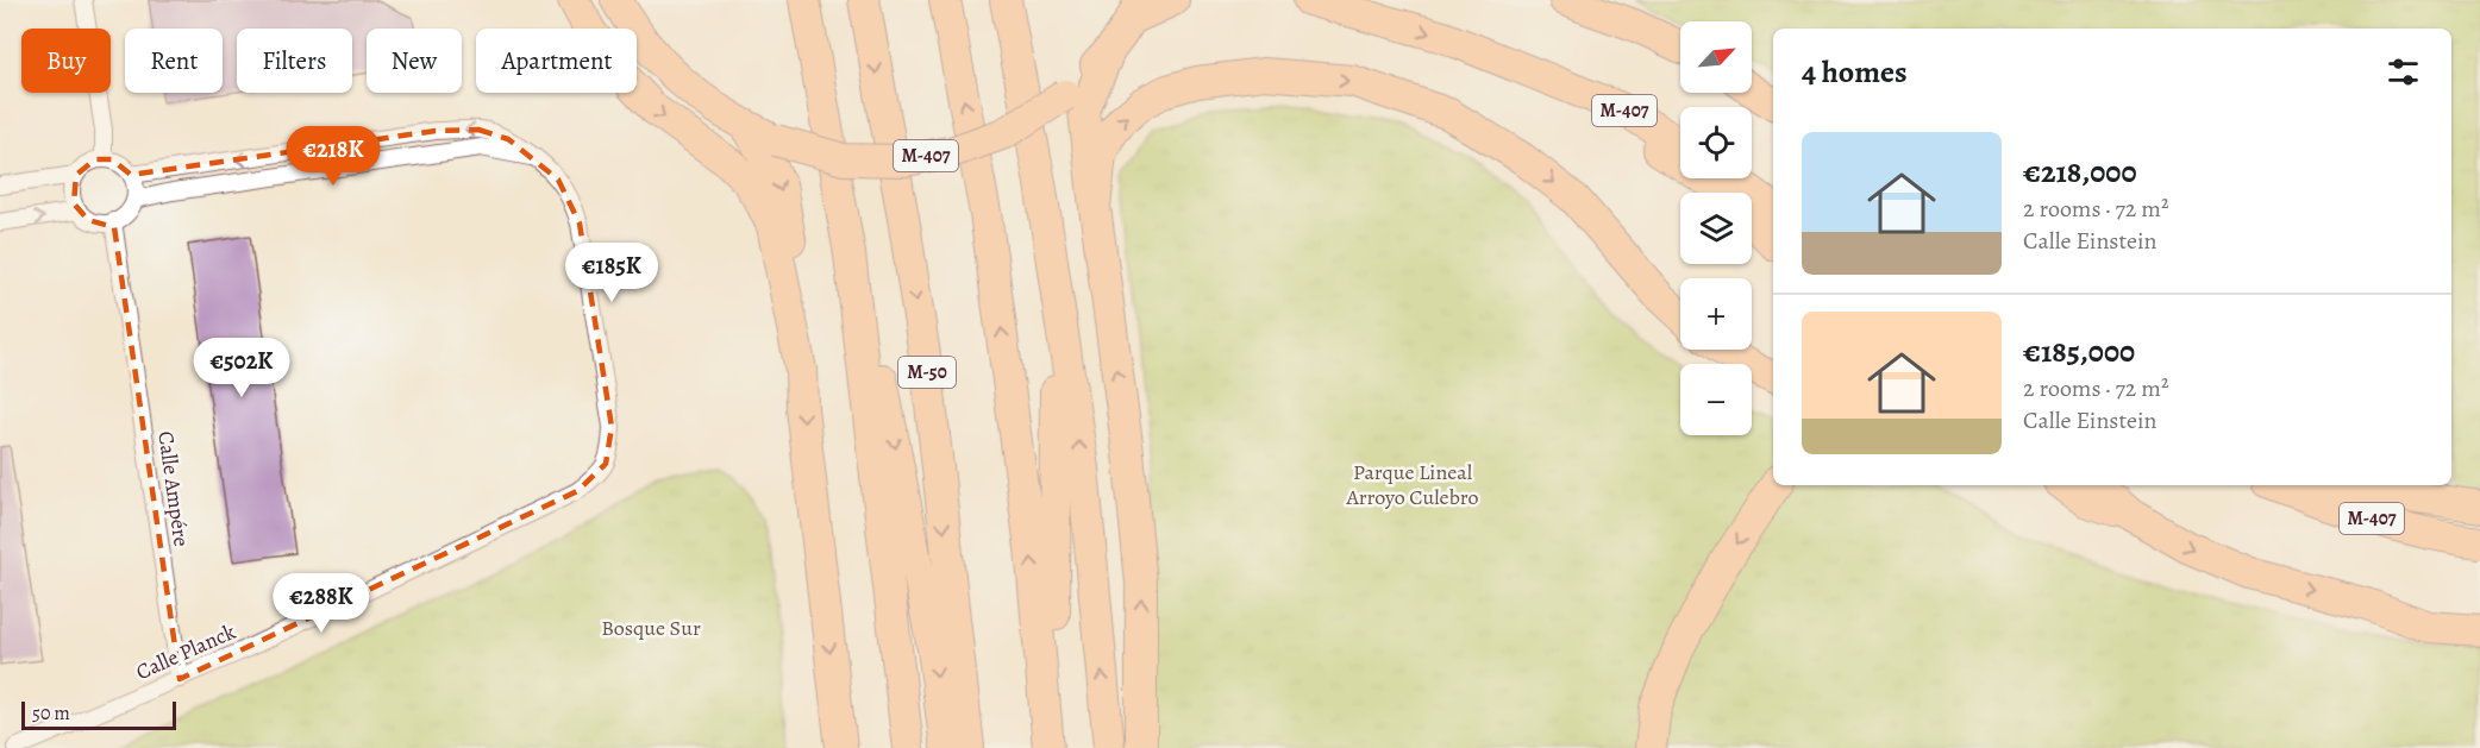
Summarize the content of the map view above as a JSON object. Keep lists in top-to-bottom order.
{
  "streets": {
    "highway": ["M-407", "M-50"],
    "street": ["Calle Ampére", "Calle Planck"]
  },
  "crossings": [
    ["Calle Ampére", "Calle Planck"]
  ],
  "parks": ["Parque Lineal Arroyo Culebro", "Bosque Sur"],
  "scale_bar": "50 m",
  "north": "top right",
  "page": {
    "map_buttons": ["+", "−"],
    "chip": [
      "Buy",
      "Rent",
      "Filters",
      "New",
      "Apartment"
    ],
    "heading": "4 homes",
    "list": [
      {
        "name": "€218,000",
        "note": "2 rooms · 72 m² · Calle Einstein"
      },
      {
        "name": "€185,000",
        "note": "2 rooms · 72 m² · Calle Einstein"
      }
    ],
    "price": [
      "€218K",
      "€185K",
      "€502K",
      "€288K"
    ],
    "scale": "50 m"
  }
}
